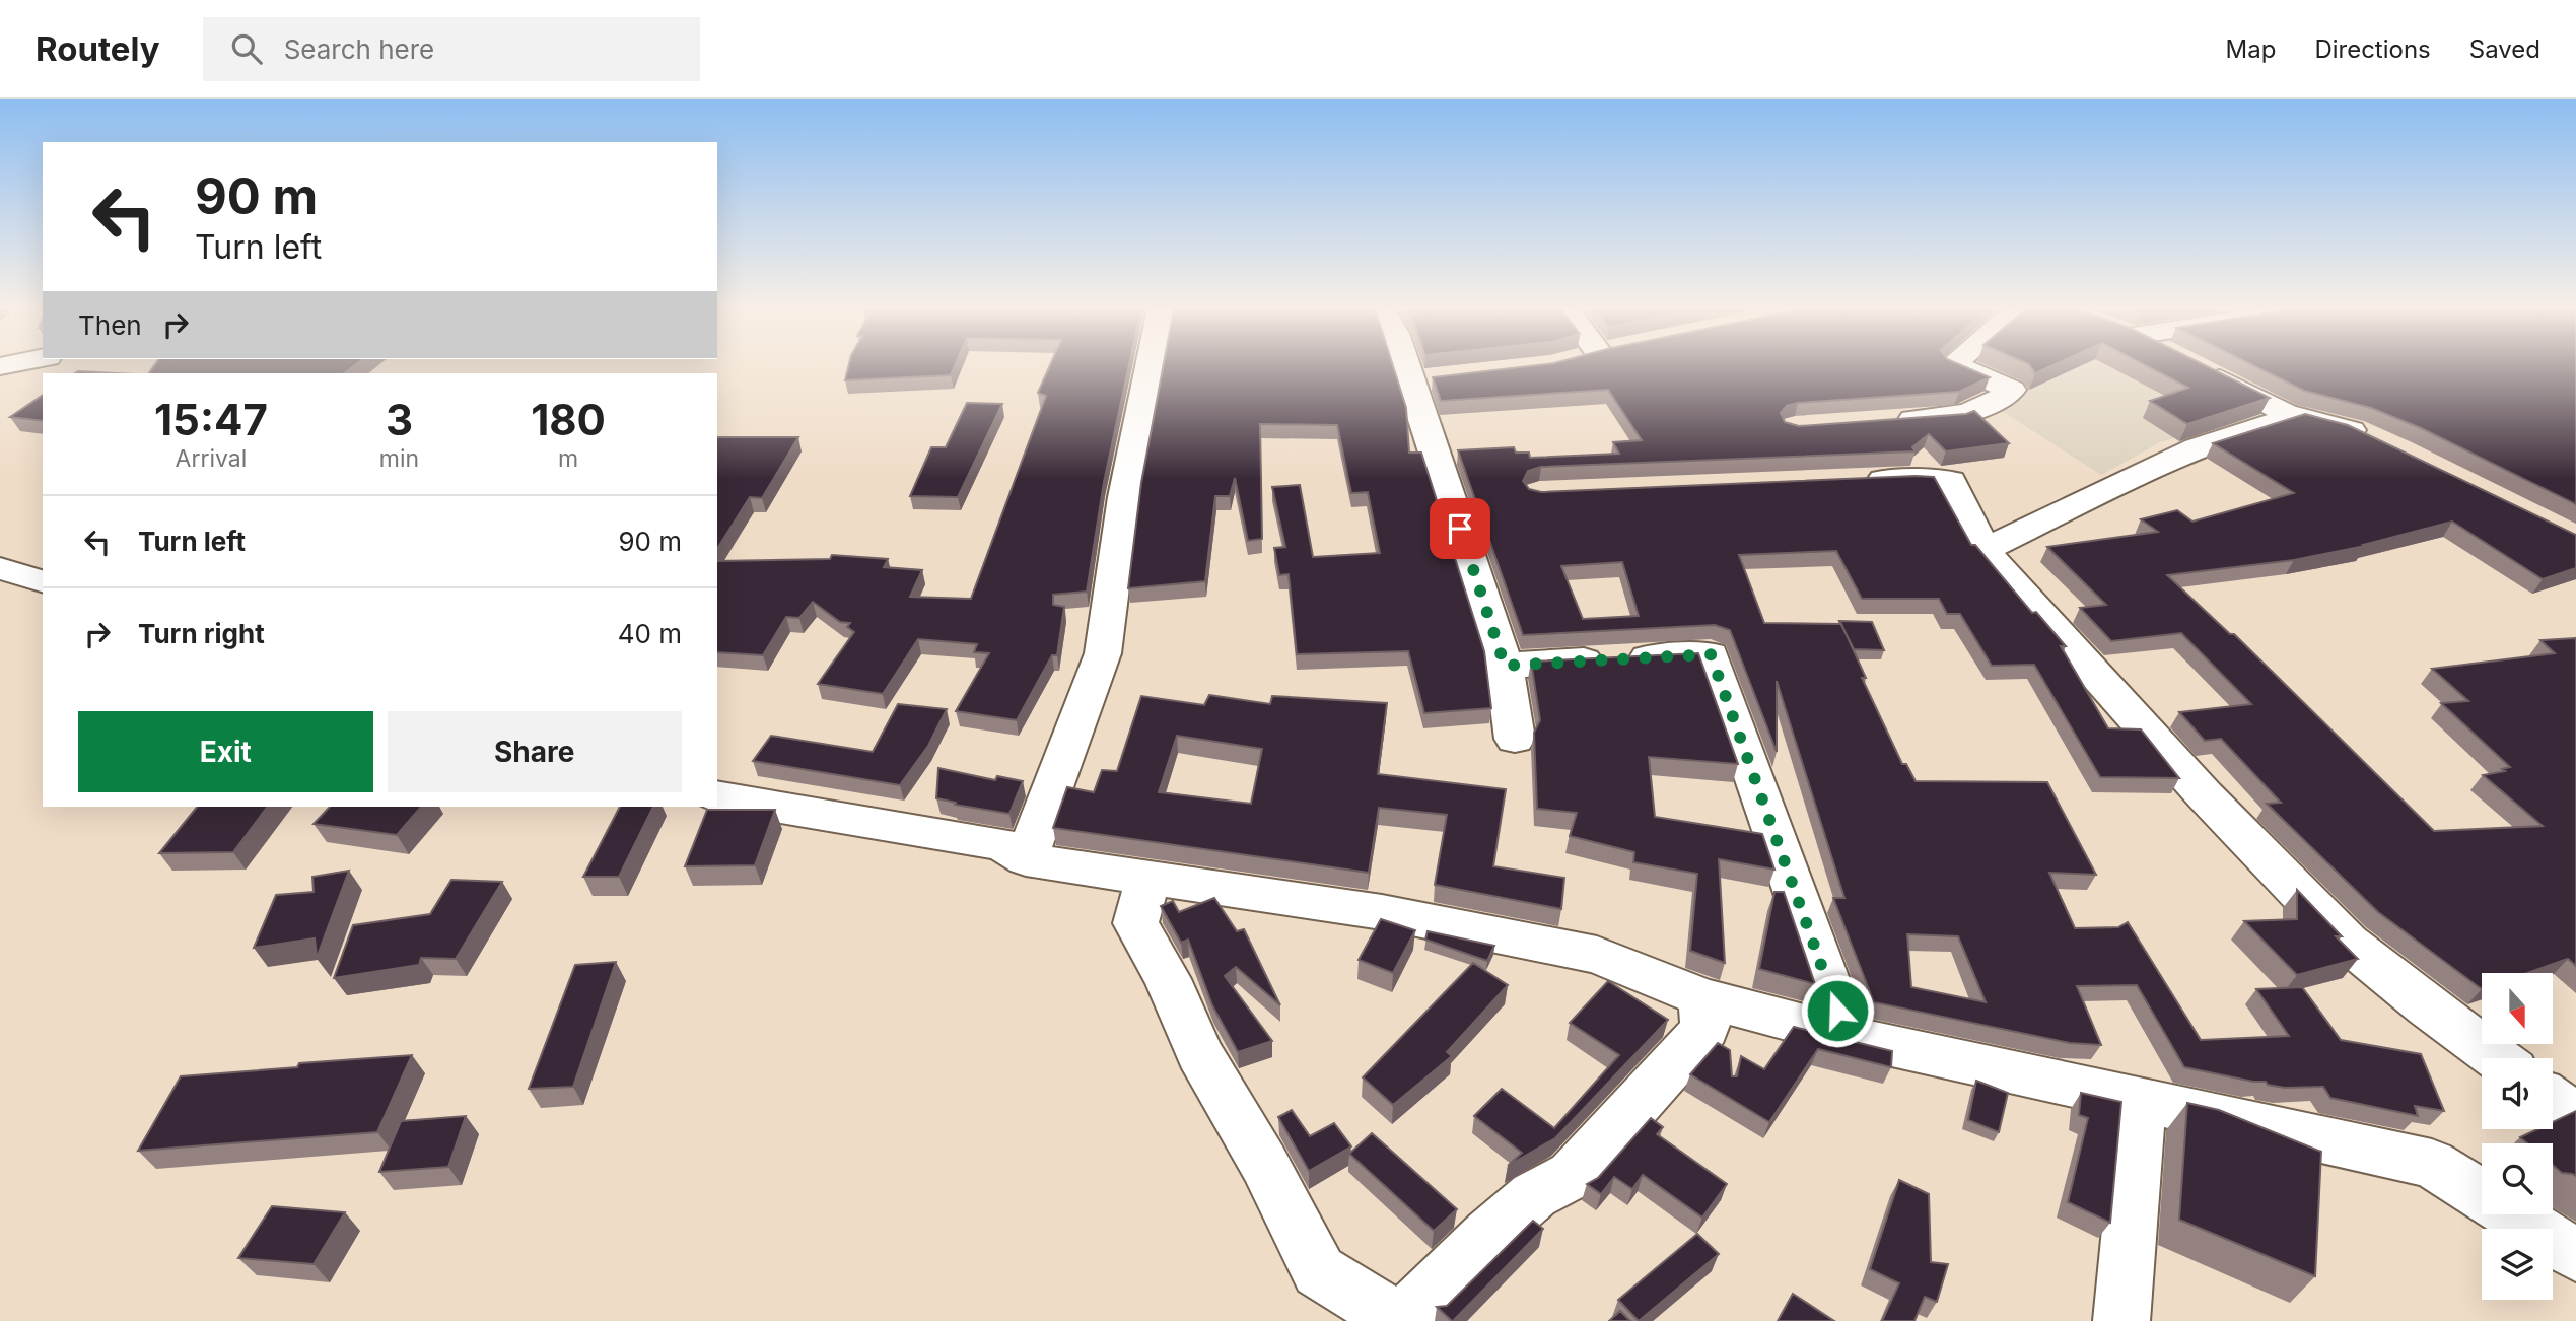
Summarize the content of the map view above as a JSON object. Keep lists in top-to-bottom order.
{
  "north": "bottom",
  "page": {
    "header": "Routely",
    "search": "Search here",
    "nav": ["Map", "Directions", "Saved"],
    "turn": ["90 m", "Turn left"],
    "then": "Then",
    "eta": [
      "15:47",
      "Arrival",
      "3",
      "min",
      "180",
      "m"
    ],
    "list": [
      {
        "name": "Turn left",
        "value": "90 m"
      },
      {
        "name": "Turn right",
        "value": "40 m"
      }
    ],
    "buttons": ["Exit", "Share"]
  }
}
